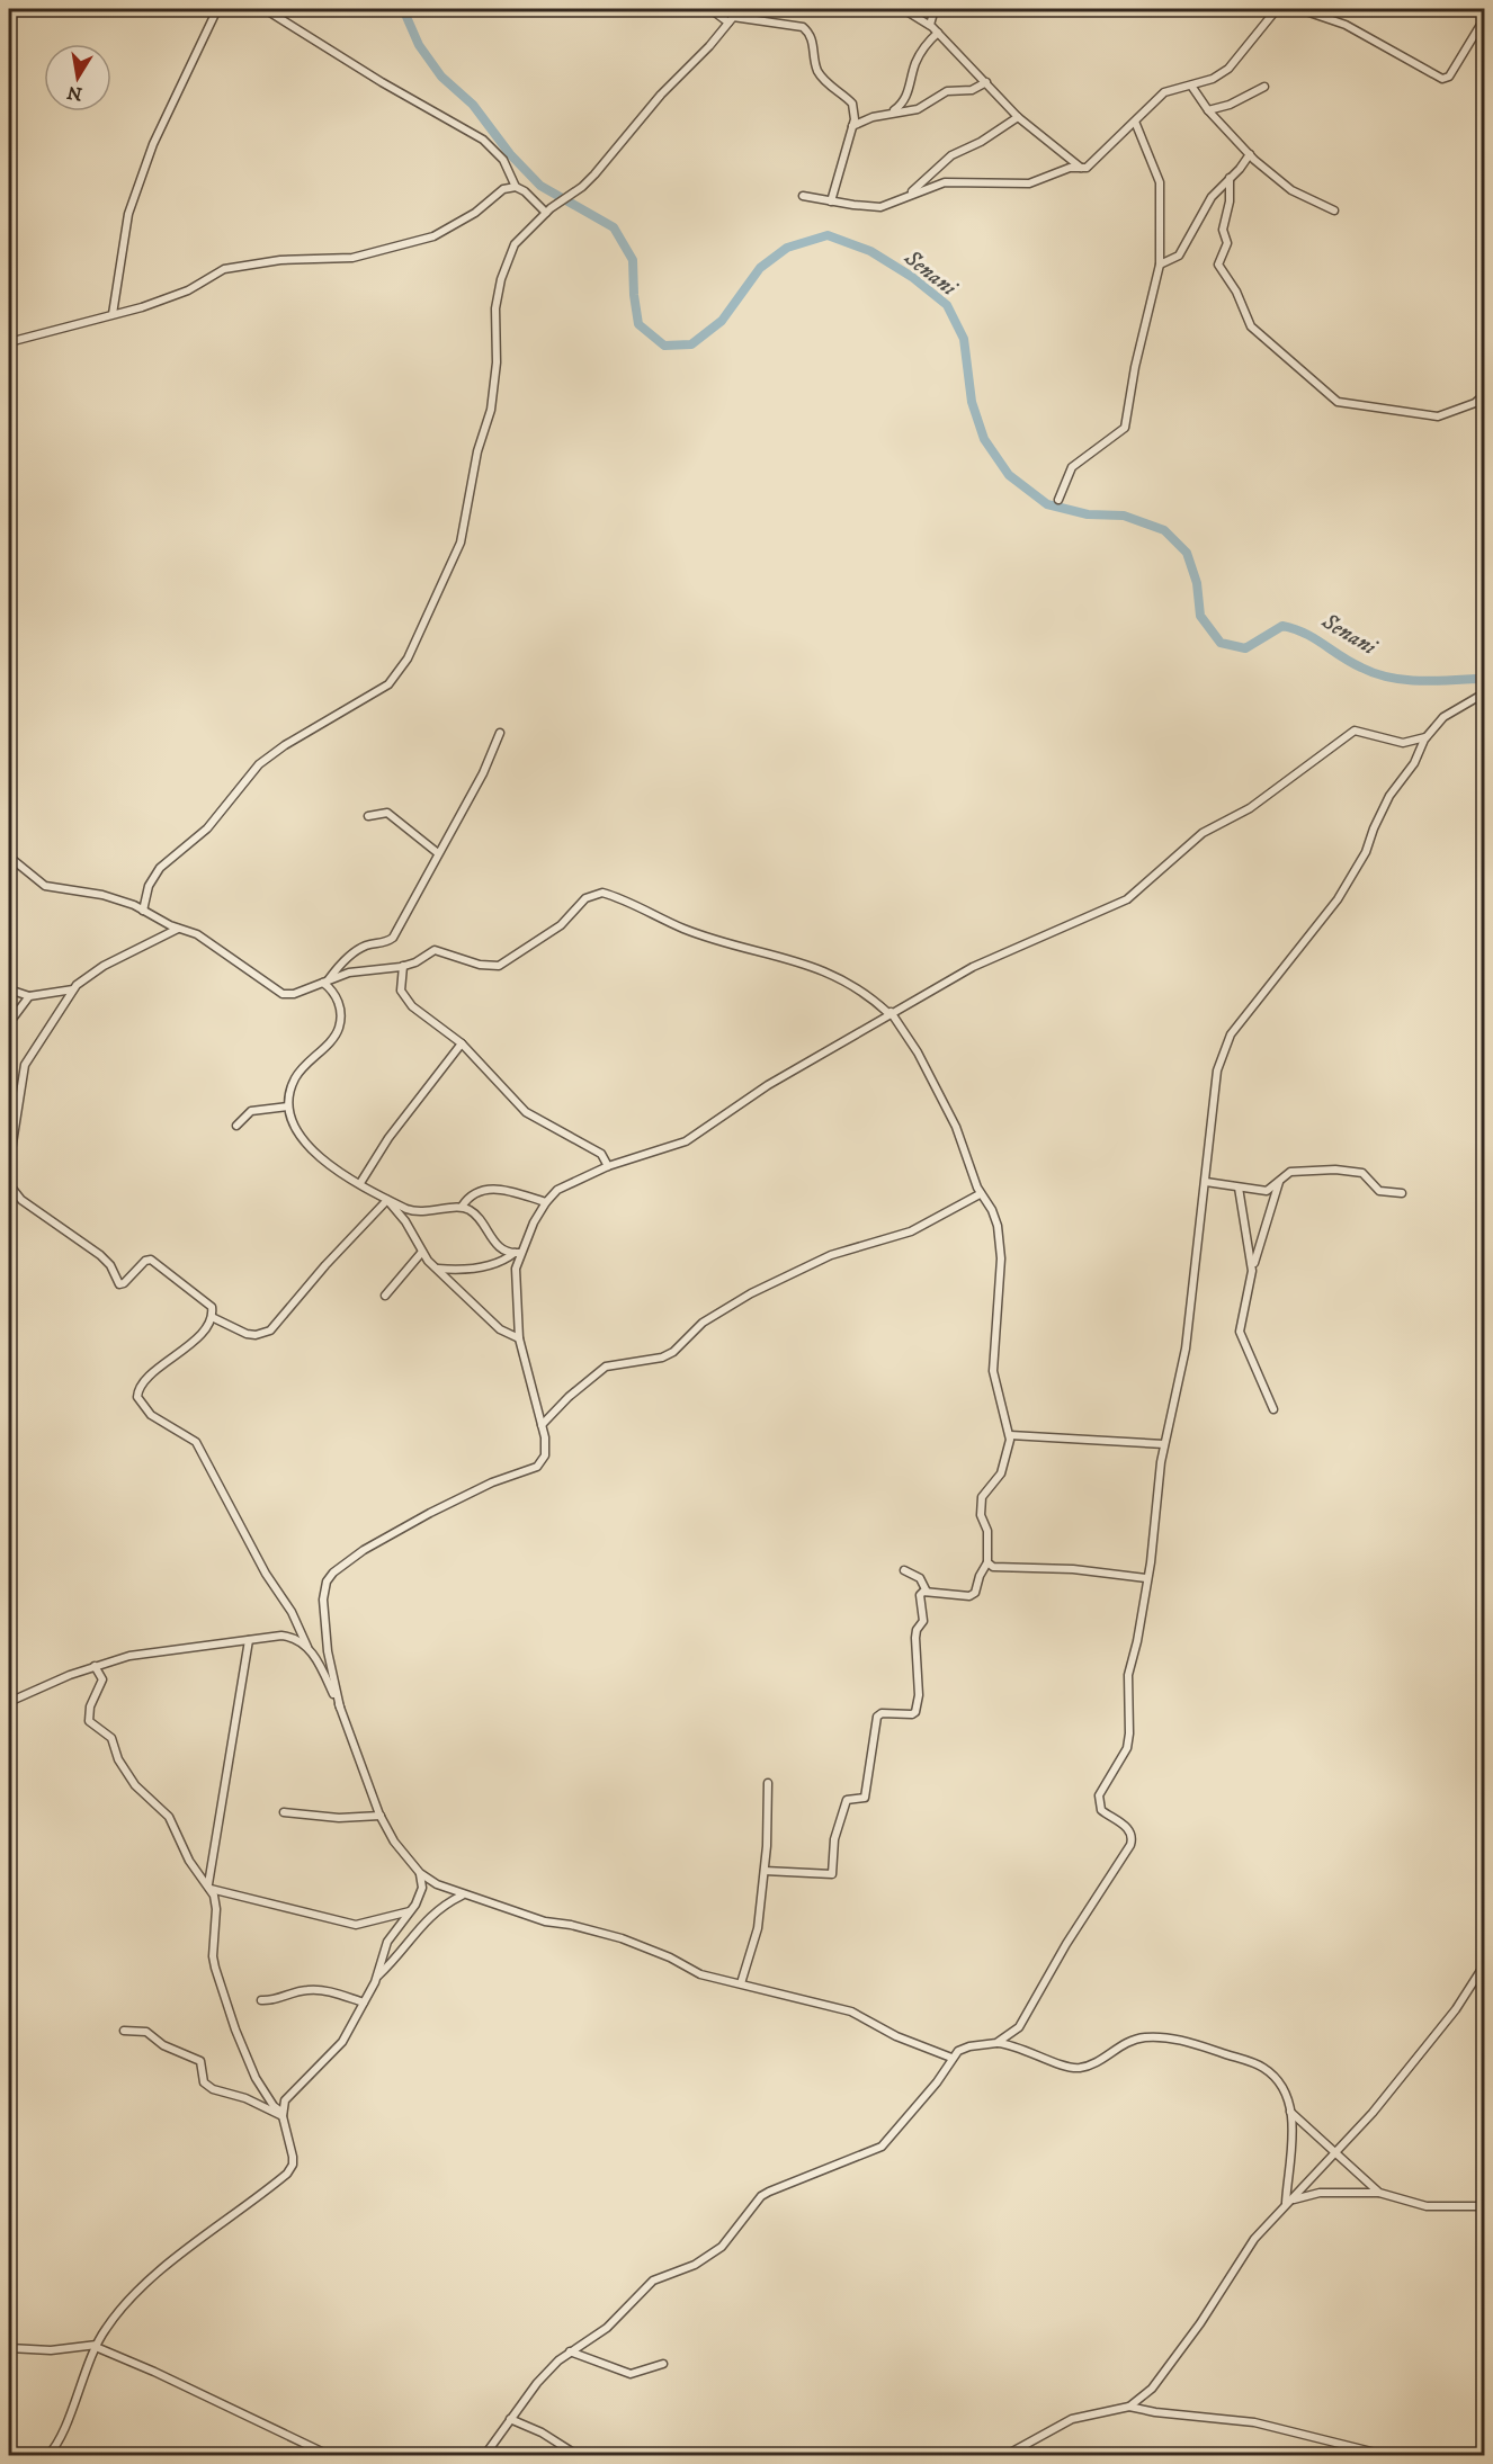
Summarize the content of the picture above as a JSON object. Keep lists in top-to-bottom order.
{
  "water": ["Senani"],
  "north": "bottom"
}
